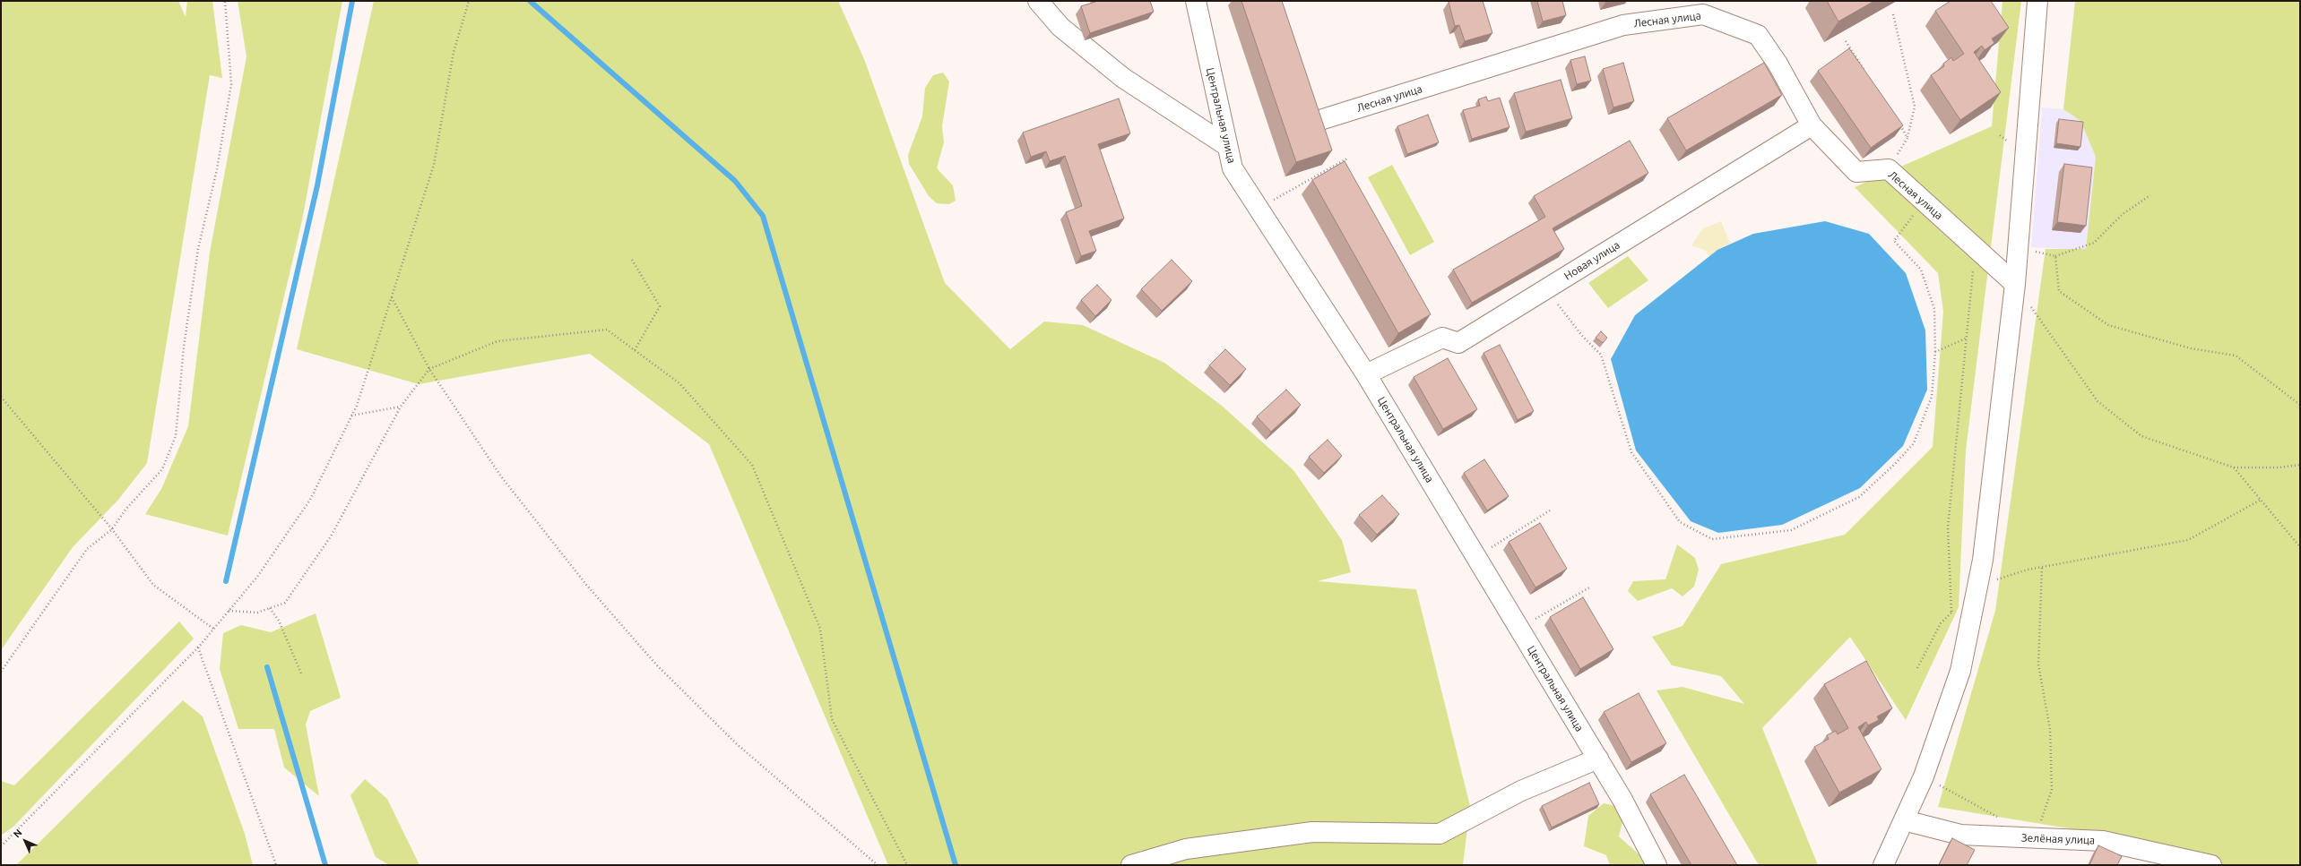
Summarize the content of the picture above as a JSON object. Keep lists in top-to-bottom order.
{
  "streets": {
    "street": [
      "Лесная улица",
      "Центральная улица",
      "Новая улица",
      "Зелёная улица"
    ]
  },
  "crossings": [
    ["Лесная улица", "Новая улица"],
    ["Центральная улица", "Новая улица"]
  ],
  "north": "top left"
}
